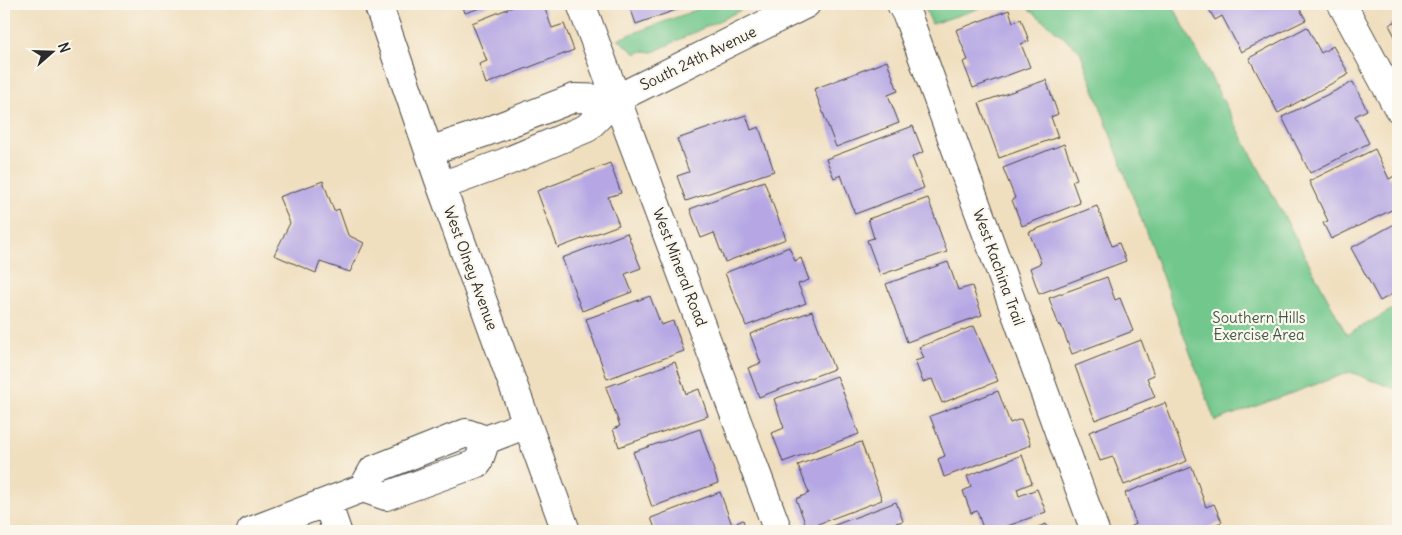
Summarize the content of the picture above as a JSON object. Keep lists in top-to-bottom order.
{
  "streets": {
    "street": [
      "South 24th Avenue",
      "West Mineral Road",
      "West Kachina Trail",
      "West Olney Avenue"
    ]
  },
  "crossings": [
    ["South 24th Avenue", "West Mineral Road"],
    ["South 24th Avenue", "West Olney Avenue"]
  ],
  "parks": ["Southern Hills Exercise Area"],
  "north": "right"
}
